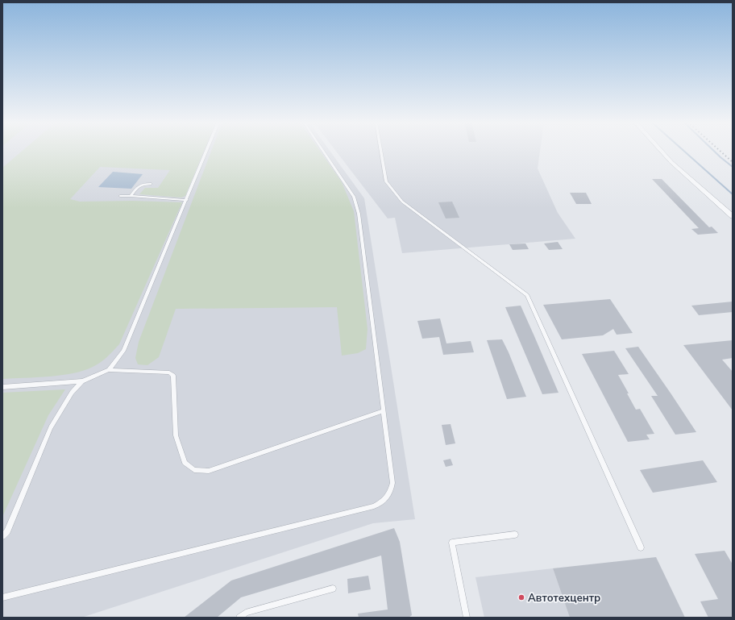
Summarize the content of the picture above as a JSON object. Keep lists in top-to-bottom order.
{
  "places": ["Автотехцентр"]
}
